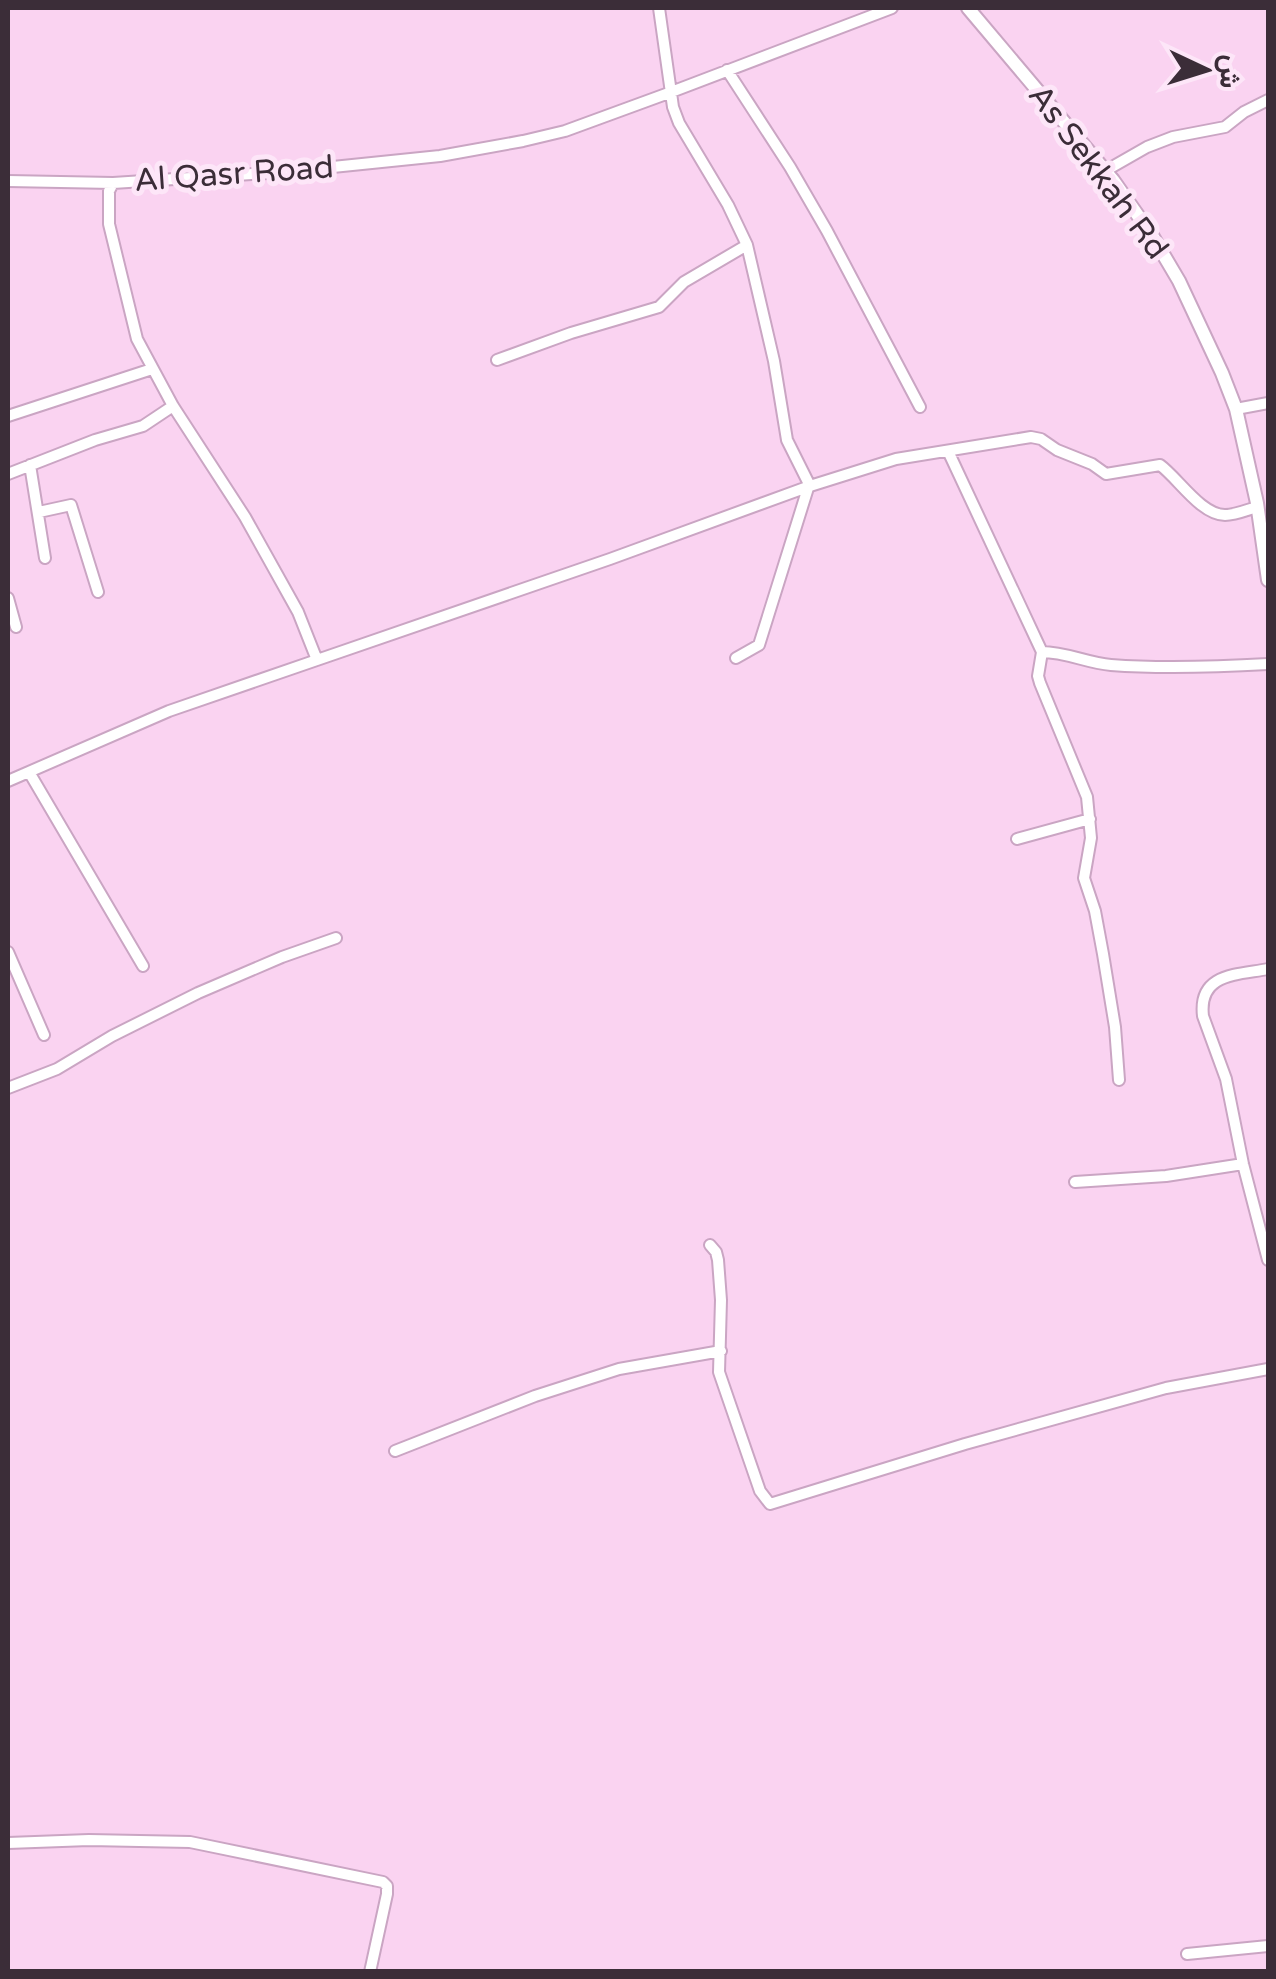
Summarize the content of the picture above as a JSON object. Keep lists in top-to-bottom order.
{
  "streets": {
    "main road": ["As Sekkah Rd"],
    "street": ["Al Qasr Road"]
  },
  "north": "right"
}
